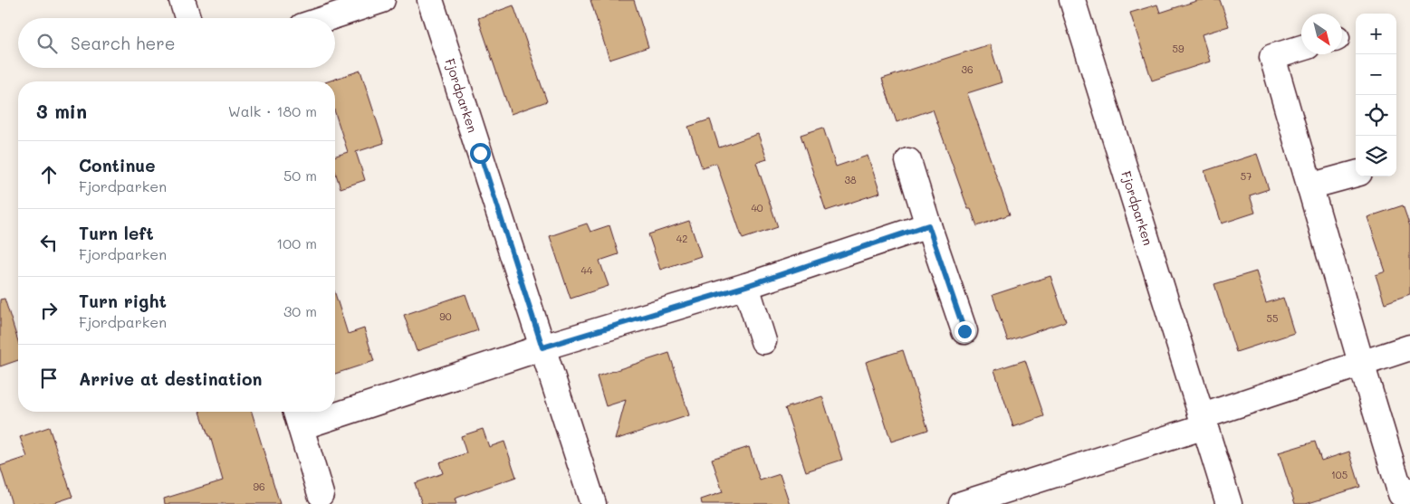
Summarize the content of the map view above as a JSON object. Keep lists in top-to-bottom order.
{
  "streets": {
    "street": ["Fjordparken"]
  },
  "house_numbers": [
    "59",
    "36",
    "57",
    "38",
    "40",
    "42",
    "44",
    "90",
    "55",
    "105",
    "96"
  ],
  "north": "bottom right",
  "page": {
    "map_buttons": ["+", "−"],
    "search": "Search here",
    "heading": ["3 min", "Walk · 180 m"],
    "list": [
      ["Continue", "Fjordparken", "50 m"],
      ["Turn left", "Fjordparken", "100 m"],
      ["Turn right", "Fjordparken", "30 m"],
      "Arrive at destination"
    ]
  }
}
